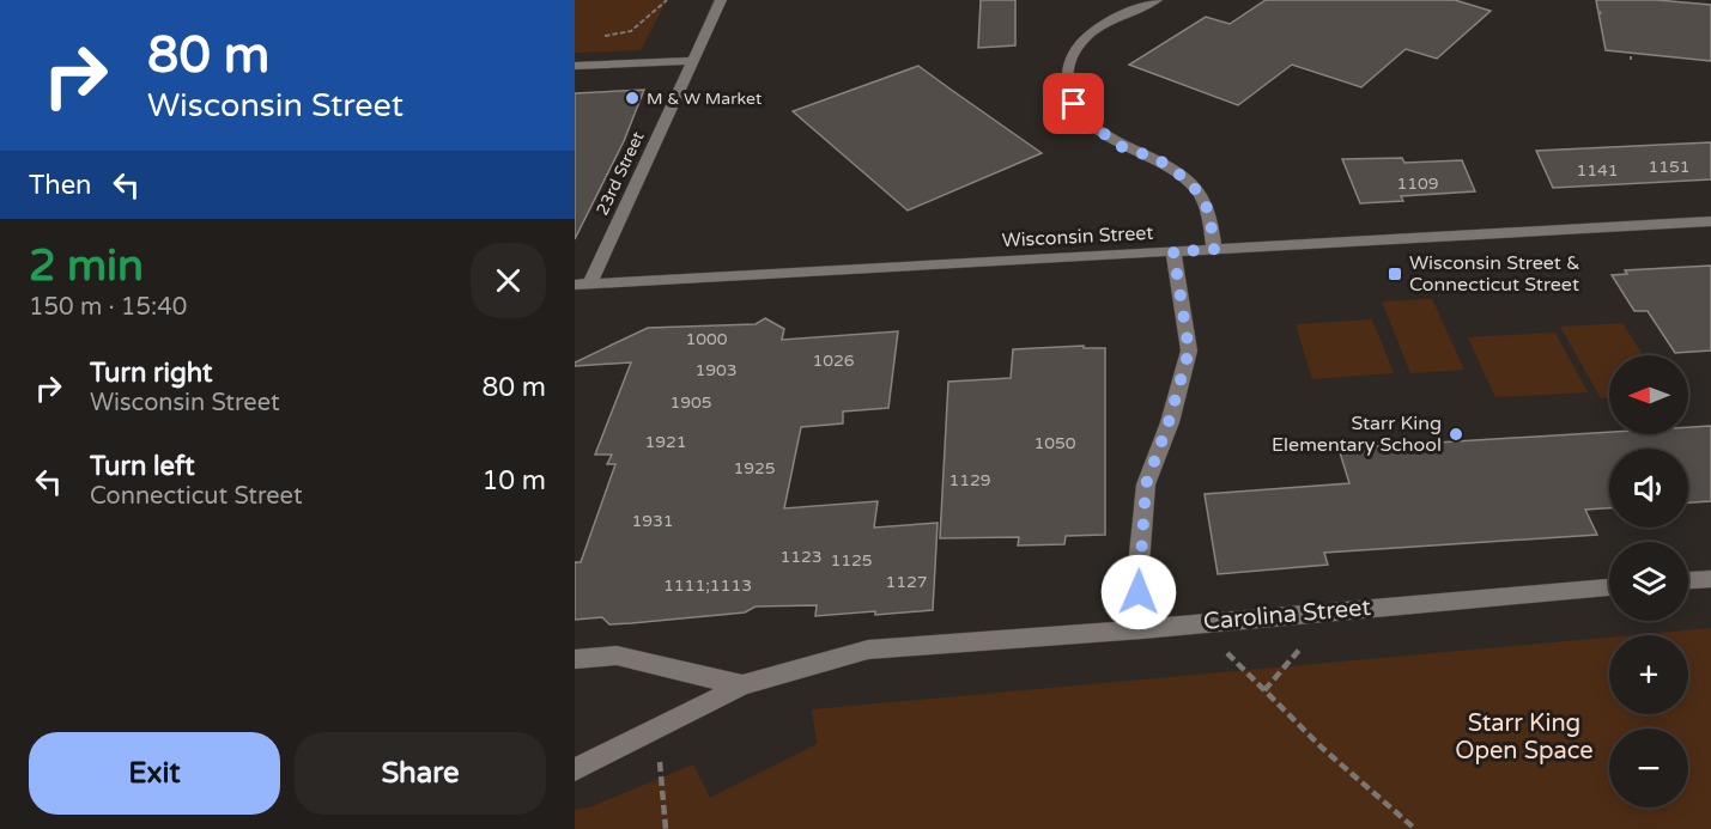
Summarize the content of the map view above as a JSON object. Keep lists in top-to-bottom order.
{
  "streets": {
    "street": ["23rd Street", "Wisconsin Street", "Carolina Street"]
  },
  "crossings": [
    ["23rd Street", "Wisconsin Street"]
  ],
  "parks": ["Starr King Open Space"],
  "places": {
    "other": ["M & W Market", "Starr King Elementary School"],
    "transit": ["Wisconsin Street & Connecticut Street"]
  },
  "house_numbers": [
    "1151",
    "1141",
    "1109",
    "1000",
    "1026",
    "1903",
    "1905",
    "1921",
    "1050",
    "1925",
    "1129",
    "1931",
    "1123",
    "1125",
    "1127",
    "1111;1113"
  ],
  "north": "left",
  "page": {
    "turn": ["80 m", "Wisconsin Street"],
    "then": "Then",
    "heading": ["2 min", "150 m · 15:40"],
    "list": [
      {
        "name": "Turn right",
        "note": "Wisconsin Street",
        "value": "80 m"
      },
      {
        "name": "Turn left",
        "note": "Connecticut Street",
        "value": "10 m"
      }
    ],
    "map_buttons": ["+", "−"],
    "buttons": ["Exit", "Share"]
  }
}
